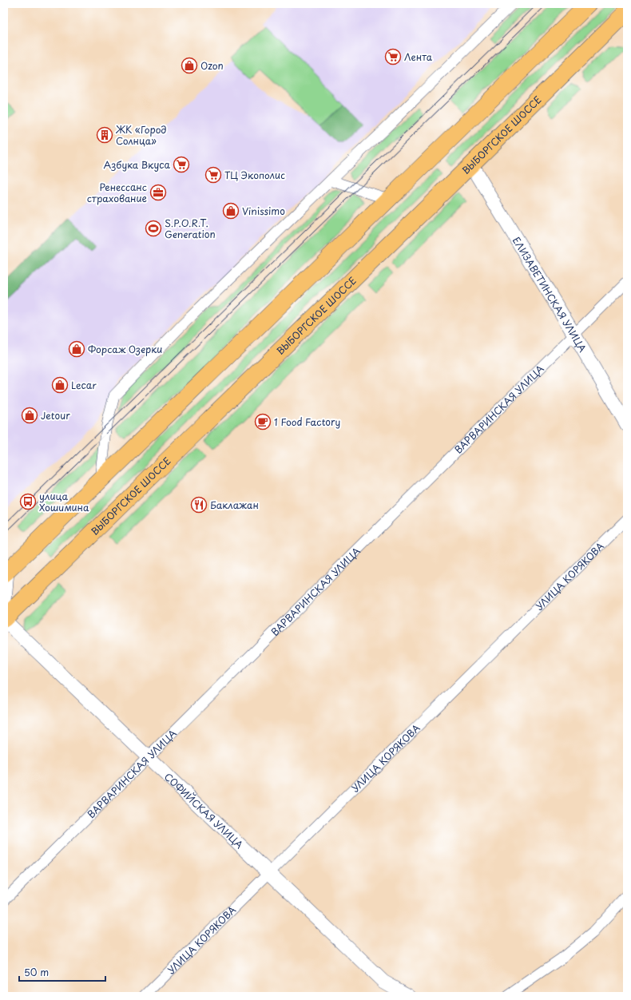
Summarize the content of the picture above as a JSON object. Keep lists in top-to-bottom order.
{
  "streets": {
    "main road": ["ВЫБОРГСКОЕ ШОССЕ"],
    "street": [
      "ЕЛИЗАВЕТИНСКАЯ УЛИЦА",
      "ВАРВАРИНСКАЯ УЛИЦА",
      "УЛИЦА КОРЯКОВА",
      "СОФИЙСКАЯ УЛИЦА"
    ]
  },
  "crossings": [
    ["ВЫБОРГСКОЕ ШОССЕ", "ЕЛИЗАВЕТИНСКАЯ УЛИЦА"],
    ["ВЫБОРГСКОЕ ШОССЕ", "СОФИЙСКАЯ УЛИЦА"],
    ["ЕЛИЗАВЕТИНСКАЯ УЛИЦА", "ВАРВАРИНСКАЯ УЛИЦА"],
    ["ВАРВАРИНСКАЯ УЛИЦА", "СОФИЙСКАЯ УЛИЦА"],
    ["УЛИЦА КОРЯКОВА", "СОФИЙСКАЯ УЛИЦА"]
  ],
  "places": {
    "supermarket": ["Лента", "Азбука Вкуса", "ТЦ Экополис"],
    "shop": [
      "Ozon",
      "Vinissimo",
      "Форсаж Озерки",
      "Lecar",
      "Jetour"
    ],
    "building": ["ЖК «Город Солнца»"],
    "office": ["Ренессанс страхование"],
    "sports": ["S.P.O.R.T. Generation"],
    "cafe": ["1 Food Factory"],
    "bus stop": ["улица Хошимина"],
    "restaurant": ["Баклажан"]
  },
  "scale_bar": "50 m"
}
